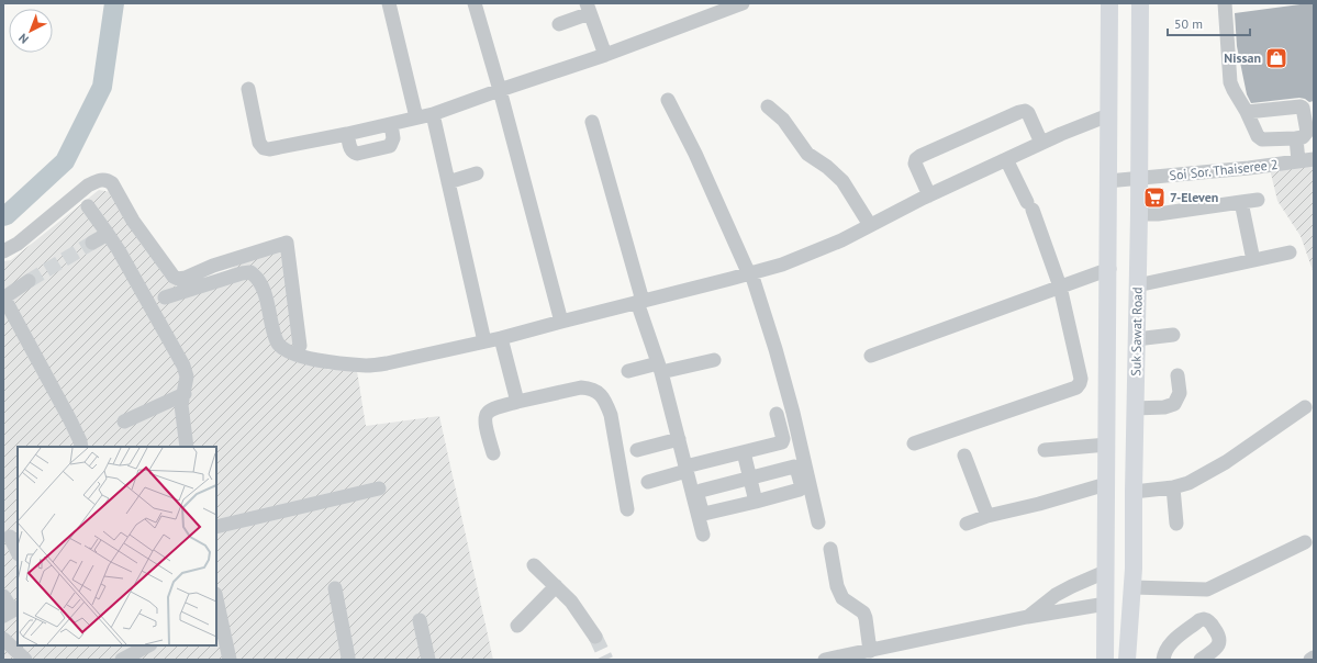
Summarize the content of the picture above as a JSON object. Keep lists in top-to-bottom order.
{
  "streets": {
    "main road": ["Suk Sawat Road"],
    "street": ["Soi Sor. Thaiseree 2"]
  },
  "crossings": [
    ["Soi Sor. Thaiseree 2", "Suk Sawat Road"]
  ],
  "places": {
    "shop": ["Nissan"],
    "supermarket": ["7-Eleven"]
  },
  "scale_bar": "50 m",
  "north": "bottom left"
}
